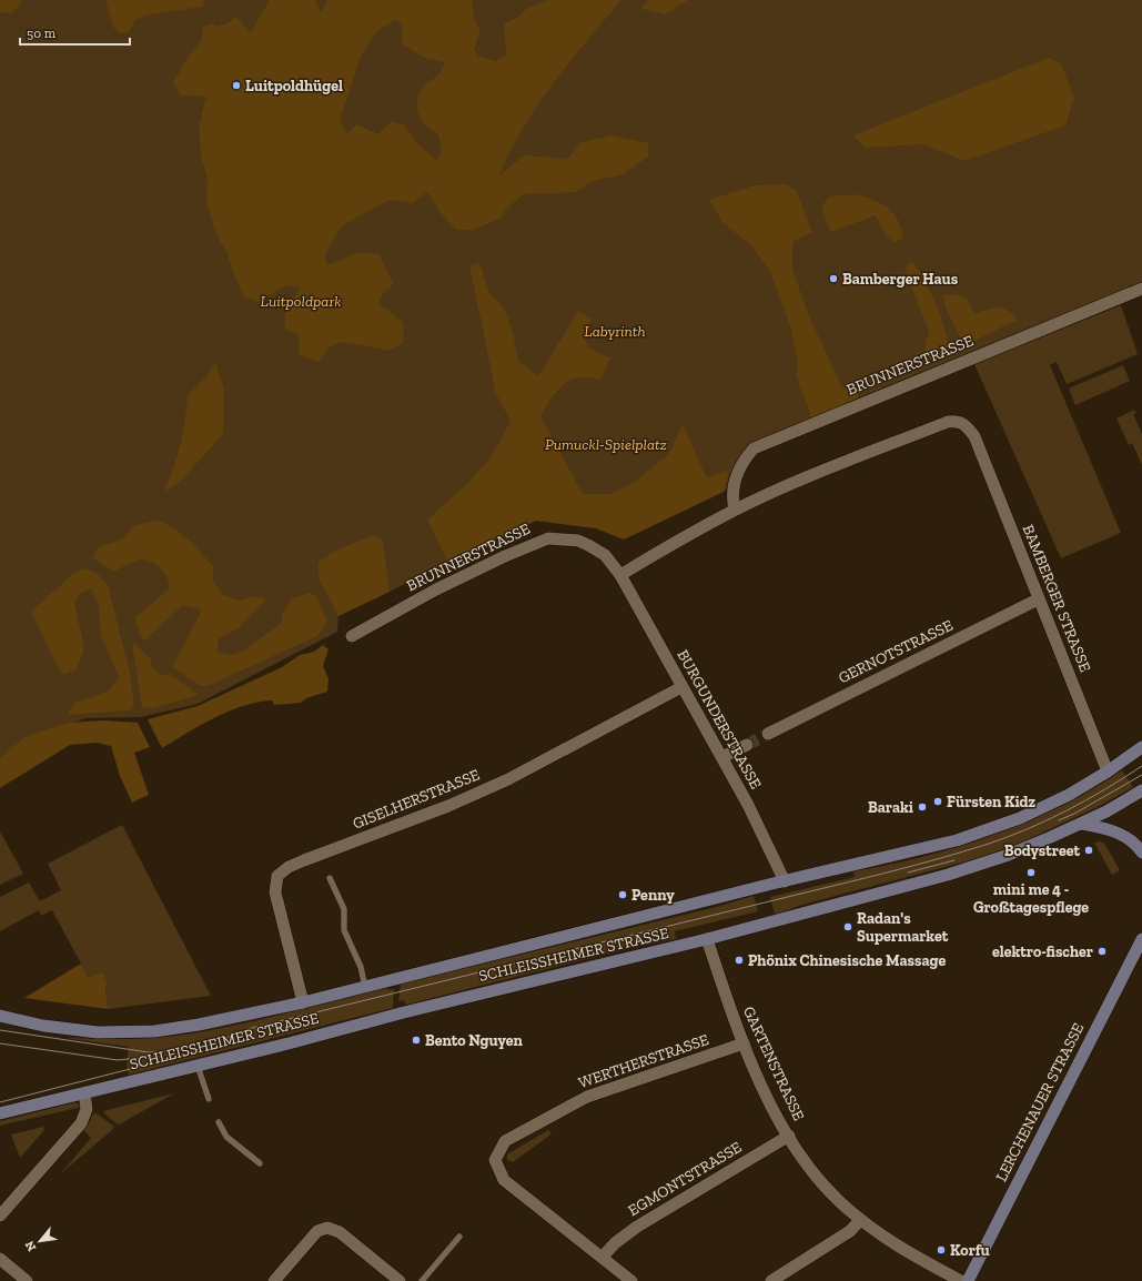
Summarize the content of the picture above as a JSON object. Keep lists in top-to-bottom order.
{
  "streets": {
    "main road": ["SCHLEISSHEIMER STRASSE", "LERCHENAUER STRASSE"],
    "street": [
      "BRUNNERSTRASSE",
      "BAMBERGER STRASSE",
      "GERNOTSTRASSE",
      "BURGUNDERSTRASSE",
      "GISELHERSTRASSE",
      "WERTHERSTRASSE",
      "GARTENSTRASSE",
      "EGMONTSTRASSE"
    ]
  },
  "crossings": [
    ["BRUNNERSTRASSE", "BAMBERGER STRASSE"],
    ["BRUNNERSTRASSE", "BURGUNDERSTRASSE"],
    ["BAMBERGER STRASSE", "GERNOTSTRASSE"],
    ["BAMBERGER STRASSE", "SCHLEISSHEIMER STRASSE"],
    ["BURGUNDERSTRASSE", "GISELHERSTRASSE"],
    ["BURGUNDERSTRASSE", "SCHLEISSHEIMER STRASSE"],
    ["GISELHERSTRASSE", "SCHLEISSHEIMER STRASSE"],
    ["SCHLEISSHEIMER STRASSE", "GARTENSTRASSE"],
    ["WERTHERSTRASSE", "GARTENSTRASSE"],
    ["WERTHERSTRASSE", "EGMONTSTRASSE"],
    ["GARTENSTRASSE", "EGMONTSTRASSE"]
  ],
  "parks": ["Luitpoldpark", "Labyrinth", "Pumuckl-Spielplatz"],
  "places": [
    "Luitpoldhügel",
    "Bamberger Haus",
    "Fürsten Kidz",
    "Baraki",
    "Bodystreet",
    "mini me 4 - Großtagespflege",
    "Penny",
    "Radan's Supermarket",
    "elektro-fischer",
    "Phönix Chinesische Massage",
    "Bento Nguyen",
    "Korfu"
  ],
  "scale_bar": "50 m",
  "north": "bottom left"
}
